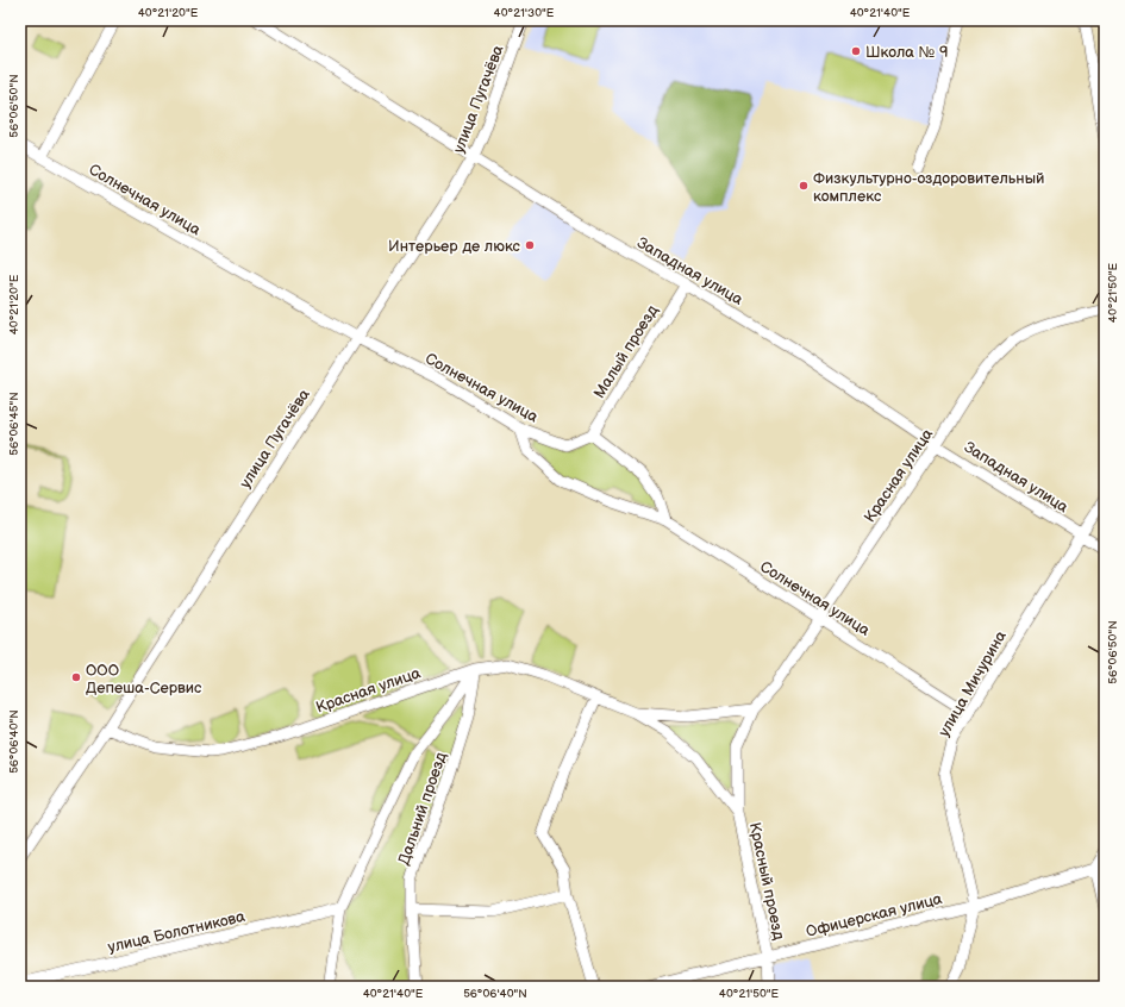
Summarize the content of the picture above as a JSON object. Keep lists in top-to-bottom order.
{
  "streets": {
    "street": [
      "улица Пугачёва",
      "Солнечная улица",
      "Западная улица",
      "Малый проезд",
      "Красная улица",
      "улица Мичурина",
      "Дальний проезд",
      "Красный проезд",
      "Офицерская улица",
      "улица Болотникова"
    ]
  },
  "crossings": [
    ["улица Пугачёва", "Солнечная улица"],
    ["улица Пугачёва", "Западная улица"],
    ["улица Пугачёва", "Красная улица"],
    ["Солнечная улица", "Малый проезд"],
    ["Солнечная улица", "Красная улица"],
    ["Солнечная улица", "улица Мичурина"],
    ["Западная улица", "Малый проезд"],
    ["Западная улица", "Красная улица"],
    ["Западная улица", "улица Мичурина"],
    ["Красная улица", "Дальний проезд"],
    ["Красная улица", "Красный проезд"],
    ["улица Мичурина", "Офицерская улица"],
    ["Красный проезд", "Офицерская улица"]
  ],
  "places": [
    "Школа № 9",
    "Физкультурно-оздоровительный комплекс",
    "Интерьер де люкс",
    "ООО Депеша-Сервис"
  ],
  "coordinates": [
    "40°21'20\"E",
    "40°21'30\"E",
    "40°21'40\"E",
    "56°06'50\"N",
    "40°21'50\"E",
    "56°06'45\"N",
    "56°06'40\"N"
  ]
}
